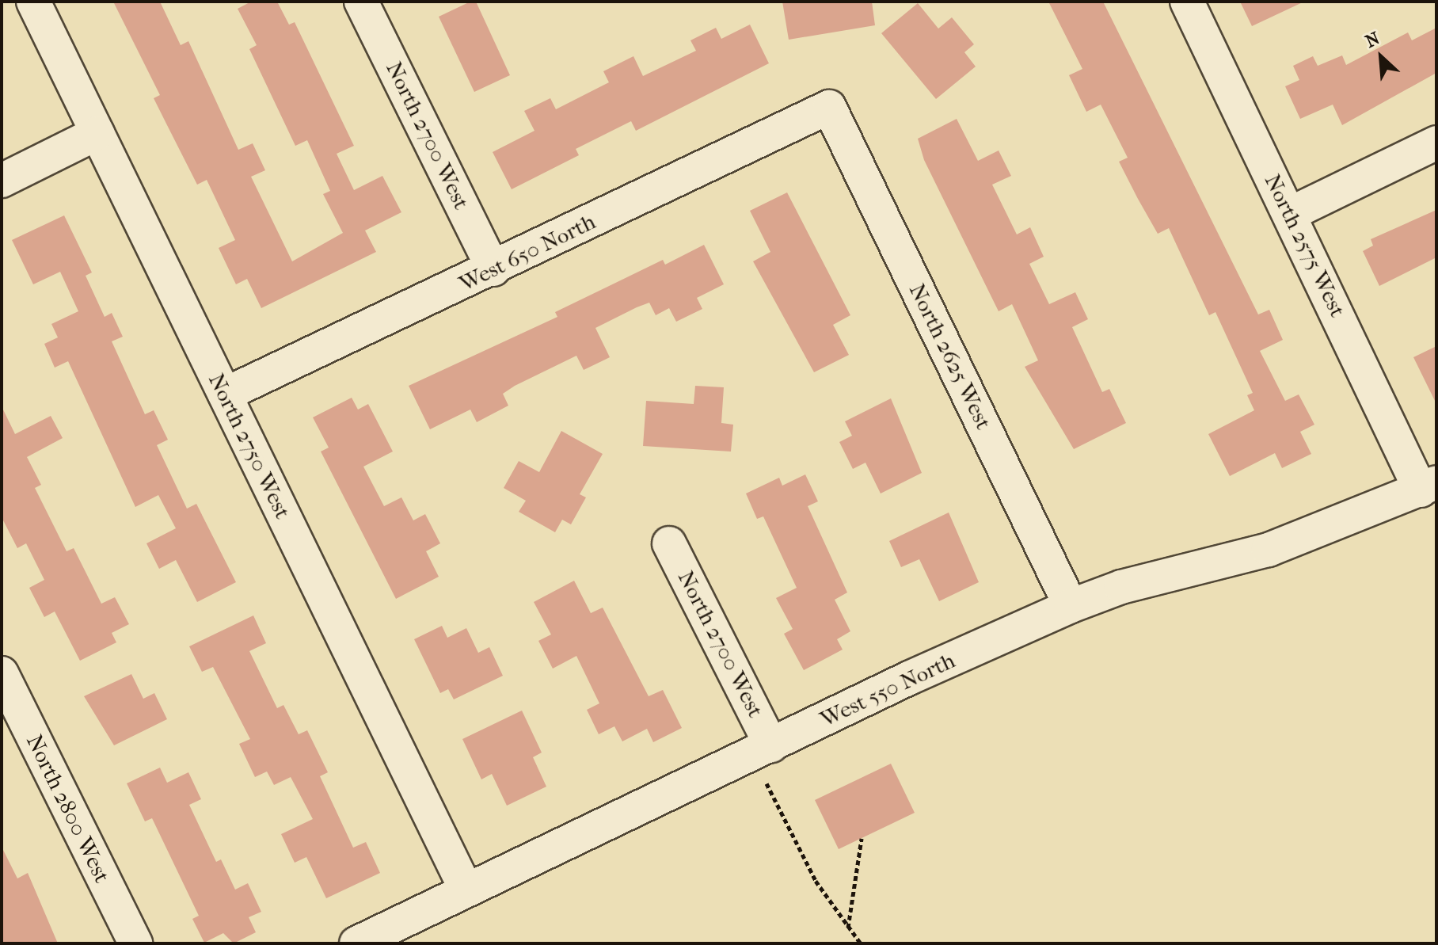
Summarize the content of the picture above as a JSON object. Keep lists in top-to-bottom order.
{
  "streets": {
    "street": [
      "North 2700 West",
      "North 2575 West",
      "West 650 North",
      "North 2625 West",
      "North 2750 West",
      "West 550 North",
      "North 2800 West"
    ]
  },
  "crossings": [
    ["North 2700 West", "West 650 North"],
    ["North 2700 West", "West 550 North"],
    ["North 2575 West", "West 550 North"],
    ["West 650 North", "North 2625 West"],
    ["West 650 North", "North 2750 West"],
    ["North 2625 West", "West 550 North"],
    ["North 2750 West", "West 550 North"]
  ],
  "north": "top left"
}
